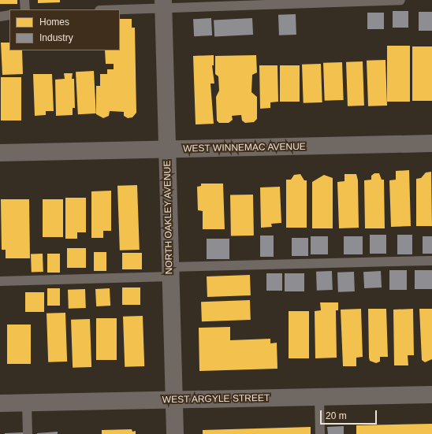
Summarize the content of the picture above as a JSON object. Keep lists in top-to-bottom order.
{
  "streets": {
    "street": ["WEST WINNEMAC AVENUE", "NORTH OAKLEY AVENUE", "WEST ARGYLE STREET"]
  },
  "crossings": [
    ["WEST WINNEMAC AVENUE", "NORTH OAKLEY AVENUE"],
    ["NORTH OAKLEY AVENUE", "WEST ARGYLE STREET"]
  ],
  "legend": ["Homes", "Industry"],
  "scale_bar": "20 m"
}
